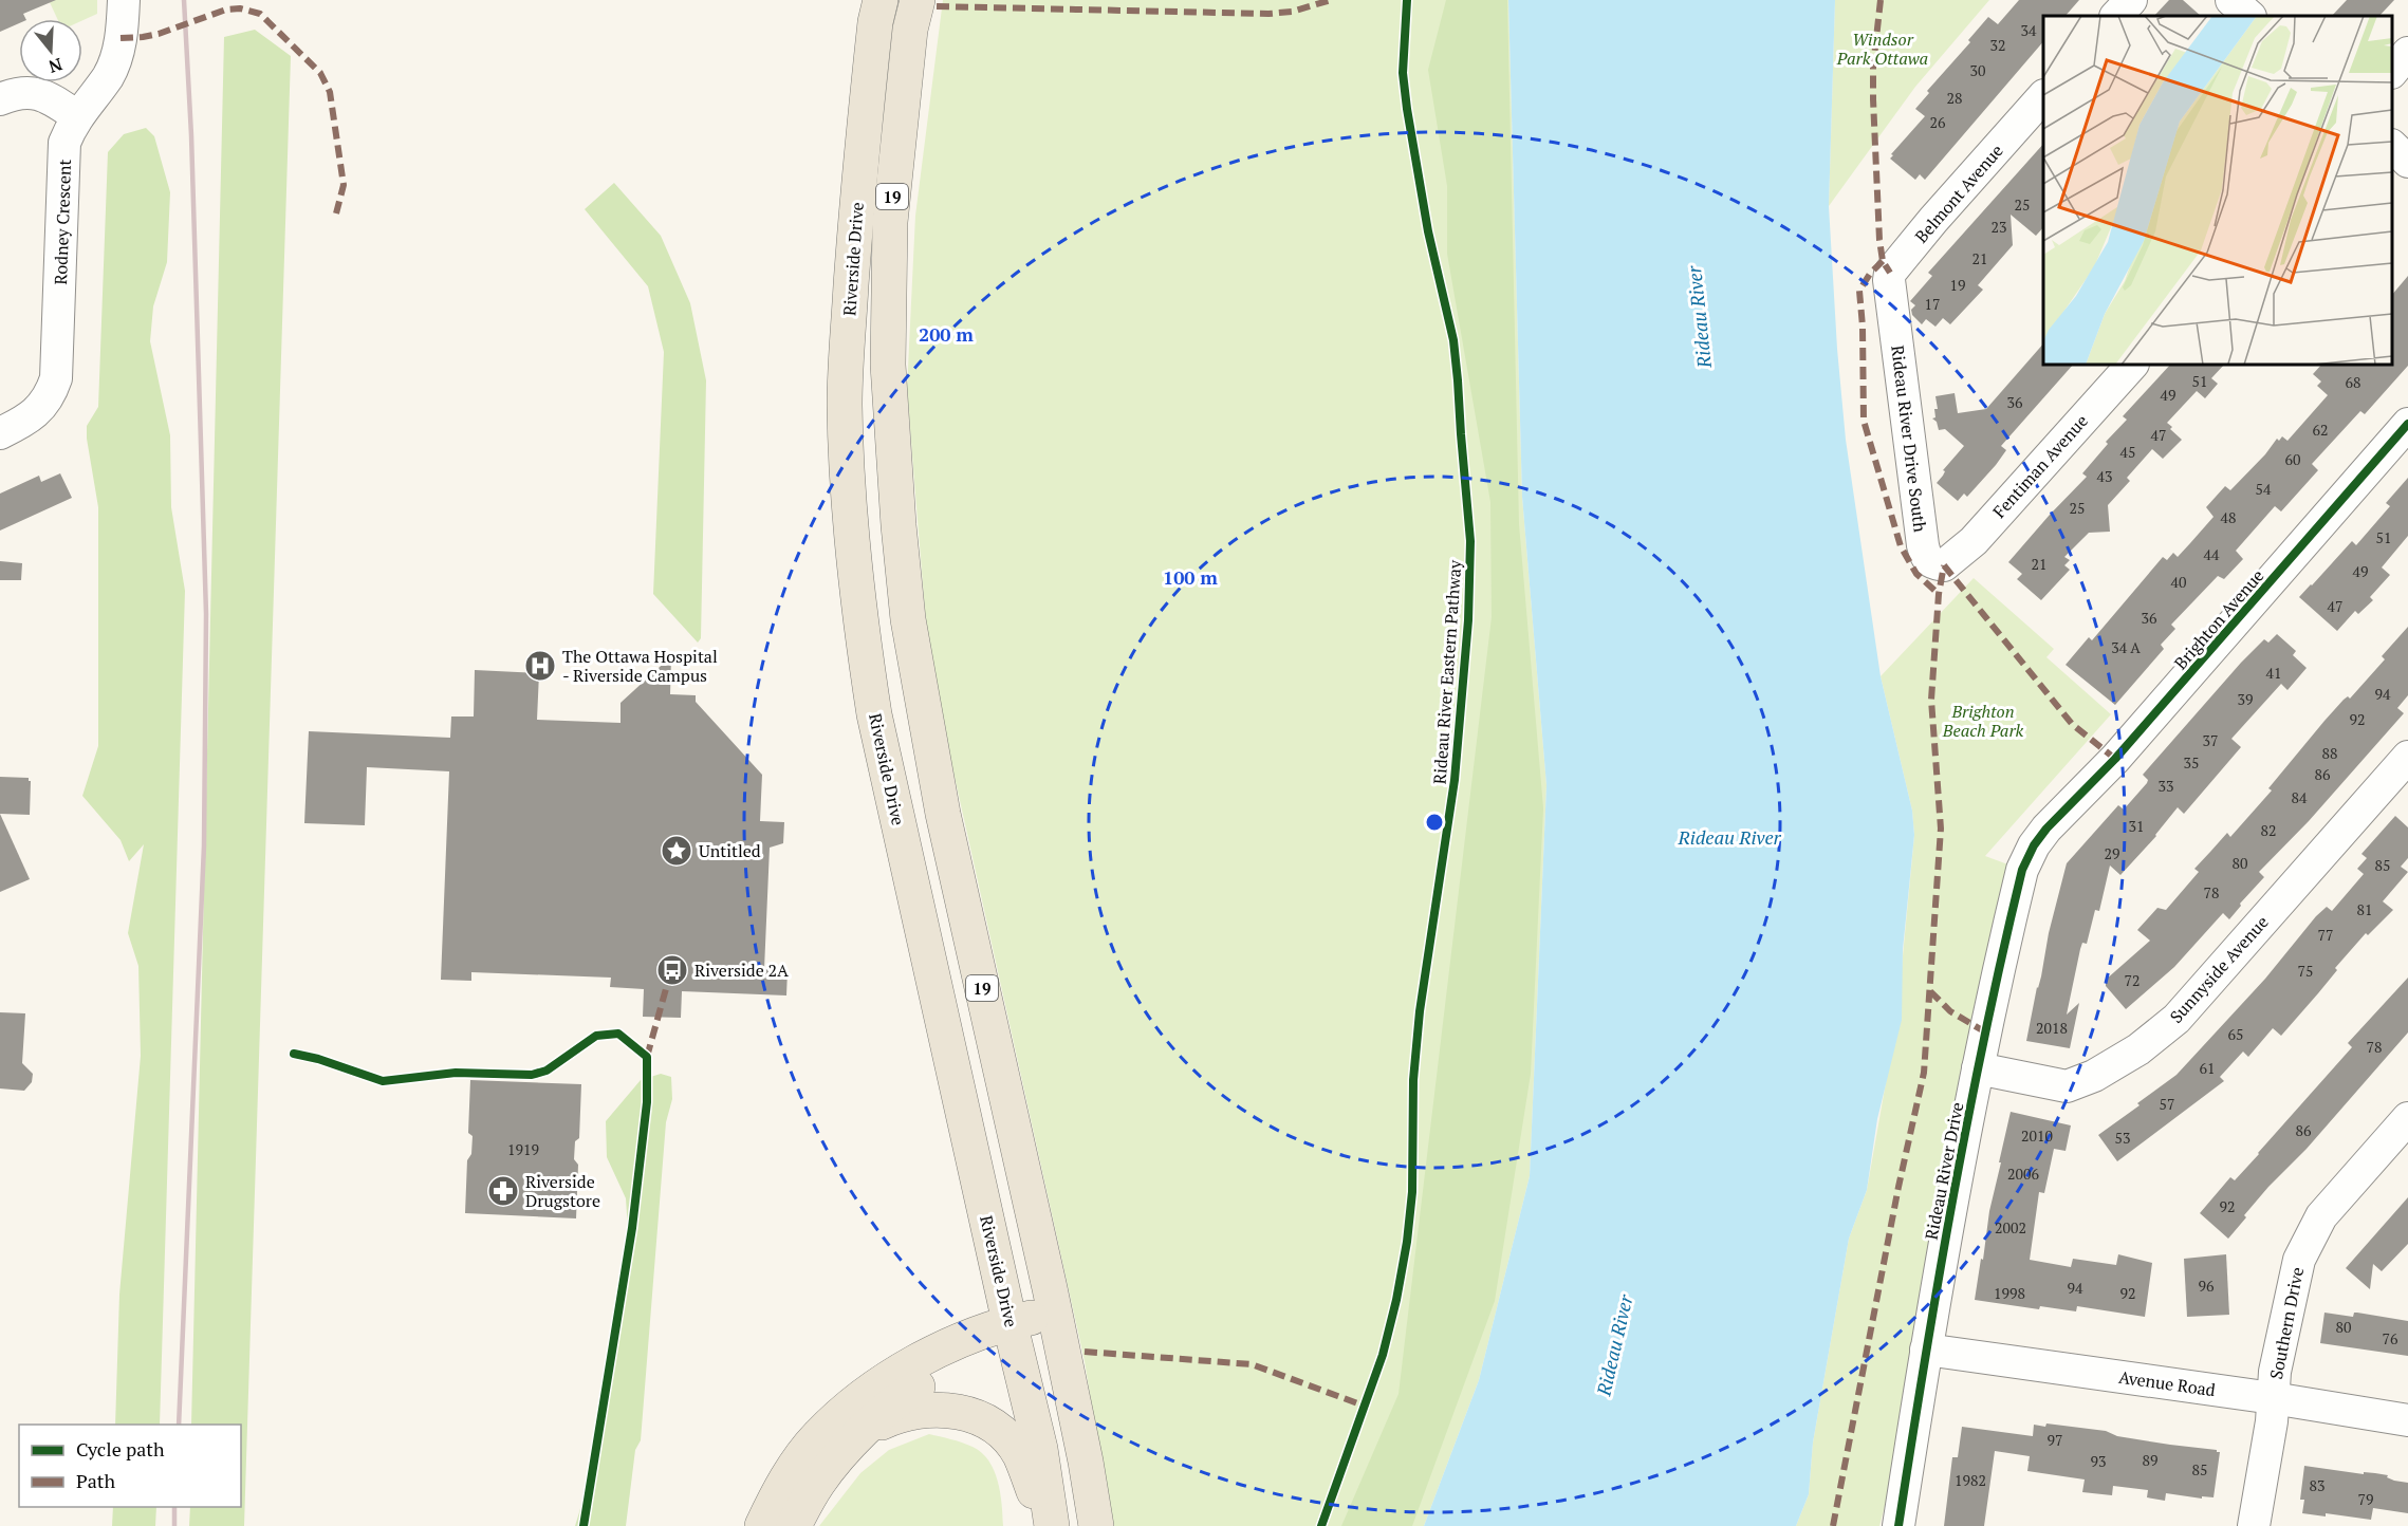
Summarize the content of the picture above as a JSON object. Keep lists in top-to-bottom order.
{
  "streets": {
    "main road": ["19", "Riverside Drive"],
    "street": [
      "Belmont Avenue",
      "Rodney Crescent",
      "Rideau River Drive South",
      "Fentiman Avenue",
      "Brighton Avenue",
      "Sunnyside Avenue",
      "Rideau River Drive",
      "Southern Drive",
      "Avenue Road"
    ],
    "cycle path": ["Rideau River Eastern Pathway"]
  },
  "crossings": [
    ["Belmont Avenue", "Rideau River Drive South"],
    ["Rideau River Drive South", "Fentiman Avenue"],
    ["Brighton Avenue", "Rideau River Drive"],
    ["Sunnyside Avenue", "Rideau River Drive"],
    ["Rideau River Drive", "Avenue Road"],
    ["Southern Drive", "Avenue Road"]
  ],
  "water": ["Rideau River"],
  "parks": ["Windsor Park Ottawa", "Brighton Beach Park"],
  "places": {
    "hospital": ["The Ottawa Hospital - Riverside Campus"],
    "place": ["Untitled"],
    "bus stop": ["Riverside 2A"],
    "pharmacy": ["Riverside Drugstore"]
  },
  "house_numbers": [
    "34",
    "32",
    "30",
    "28",
    "26",
    "25",
    "23",
    "21",
    "19",
    "17",
    "51",
    "68",
    "49",
    "36",
    "62",
    "47",
    "45",
    "60",
    "43",
    "54",
    "25",
    "48",
    "51",
    "44",
    "21",
    "49",
    "40",
    "47",
    "36",
    "34 A",
    "41",
    "94",
    "39",
    "92",
    "37",
    "88",
    "35",
    "86",
    "33",
    "84",
    "31",
    "82",
    "29",
    "80",
    "85",
    "78",
    "81",
    "77",
    "75",
    "72",
    "2018",
    "65",
    "78",
    "61",
    "57",
    "86",
    "2010",
    "53",
    "1919",
    "2006",
    "92",
    "2002",
    "96",
    "94",
    "1998",
    "92",
    "80",
    "76",
    "97",
    "89",
    "93",
    "85",
    "1982",
    "83",
    "79"
  ],
  "legend": ["Cycle path", "Path"],
  "north": "bottom",
  "rings": ["200 m", "100 m"]
}
